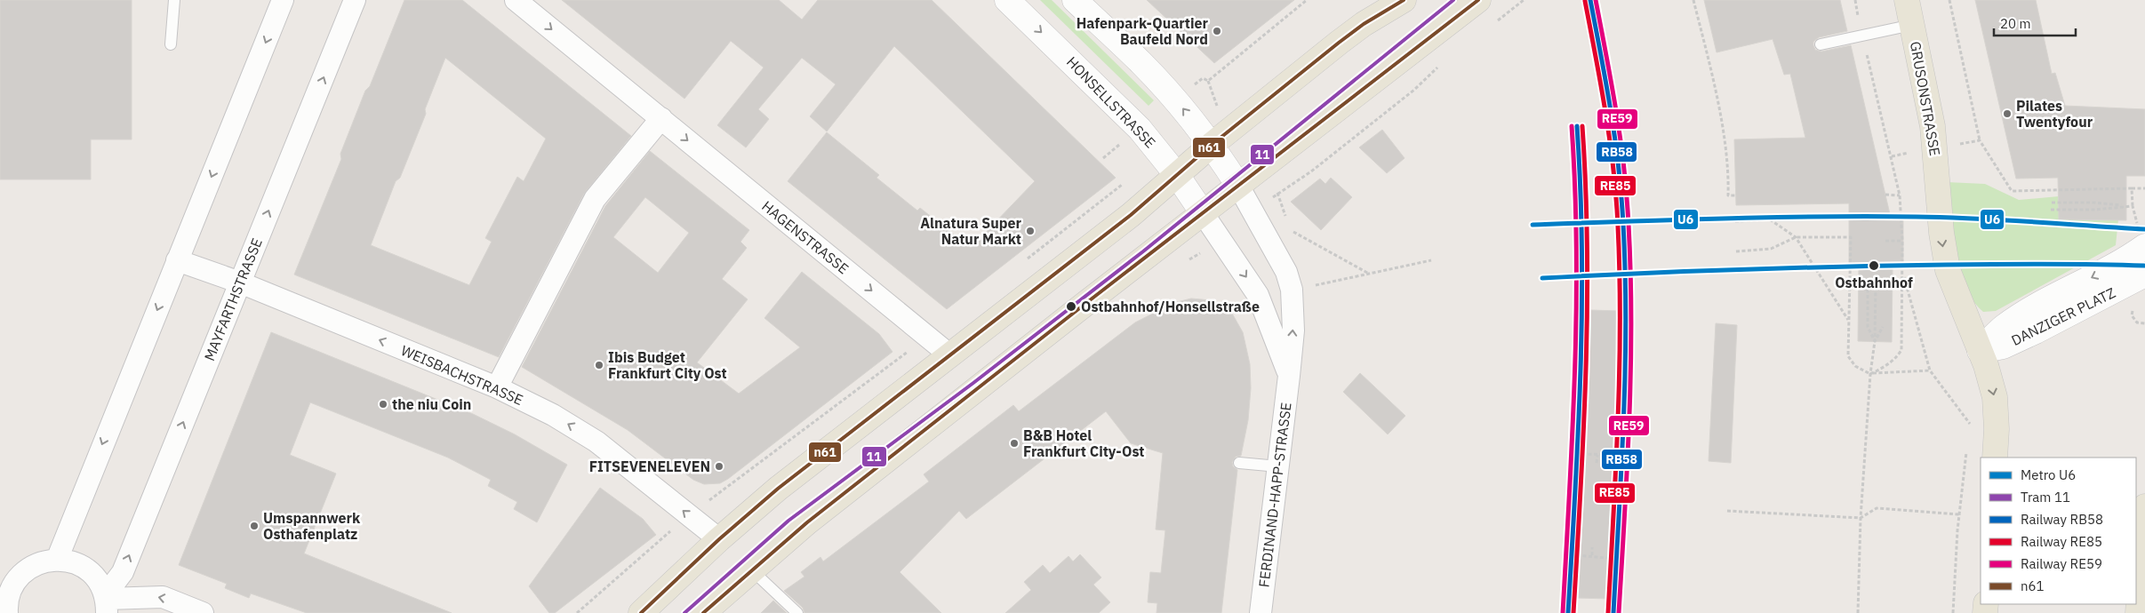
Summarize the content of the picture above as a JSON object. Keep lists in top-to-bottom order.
{
  "streets": {
    "main road": ["GRUSONSTRASSE"],
    "street": [
      "HONSELLSTRASSE",
      "HAGENSTRASSE",
      "MAYFARTHSTRASSE",
      "DANZIGER PLATZ",
      "WEISBACHSTRASSE",
      "FERDINAND-HAPP-STRASSE"
    ]
  },
  "crossings": [
    ["GRUSONSTRASSE", "DANZIGER PLATZ"],
    ["HONSELLSTRASSE", "FERDINAND-HAPP-STRASSE"],
    ["MAYFARTHSTRASSE", "WEISBACHSTRASSE"]
  ],
  "one_way": ["GRUSONSTRASSE", "HAGENSTRASSE", "WEISBACHSTRASSE"],
  "places": [
    "Hafenpark-Quartier Baufeld Nord",
    "Pilates Twentyfour",
    "Alnatura Super Natur Markt",
    "Ostbahnhof",
    "Ostbahnhof/Honsellstraße",
    "Ibis Budget Frankfurt City Ost",
    "the niu Coin",
    "B&B Hotel Frankfurt City-Ost",
    "FITSEVENELEVEN",
    "Umspannwerk Osthafenplatz"
  ],
  "lines": [
    "tram line 11",
    "rail line RB58",
    "rail line RE59",
    "transit line n61",
    "rail line RE85",
    "metro line U6"
  ],
  "legend": [
    "Metro U6",
    "Tram 11",
    "Railway RB58",
    "Railway RE85",
    "Railway RE59",
    "n61"
  ],
  "scale_bar": "20 m"
}
